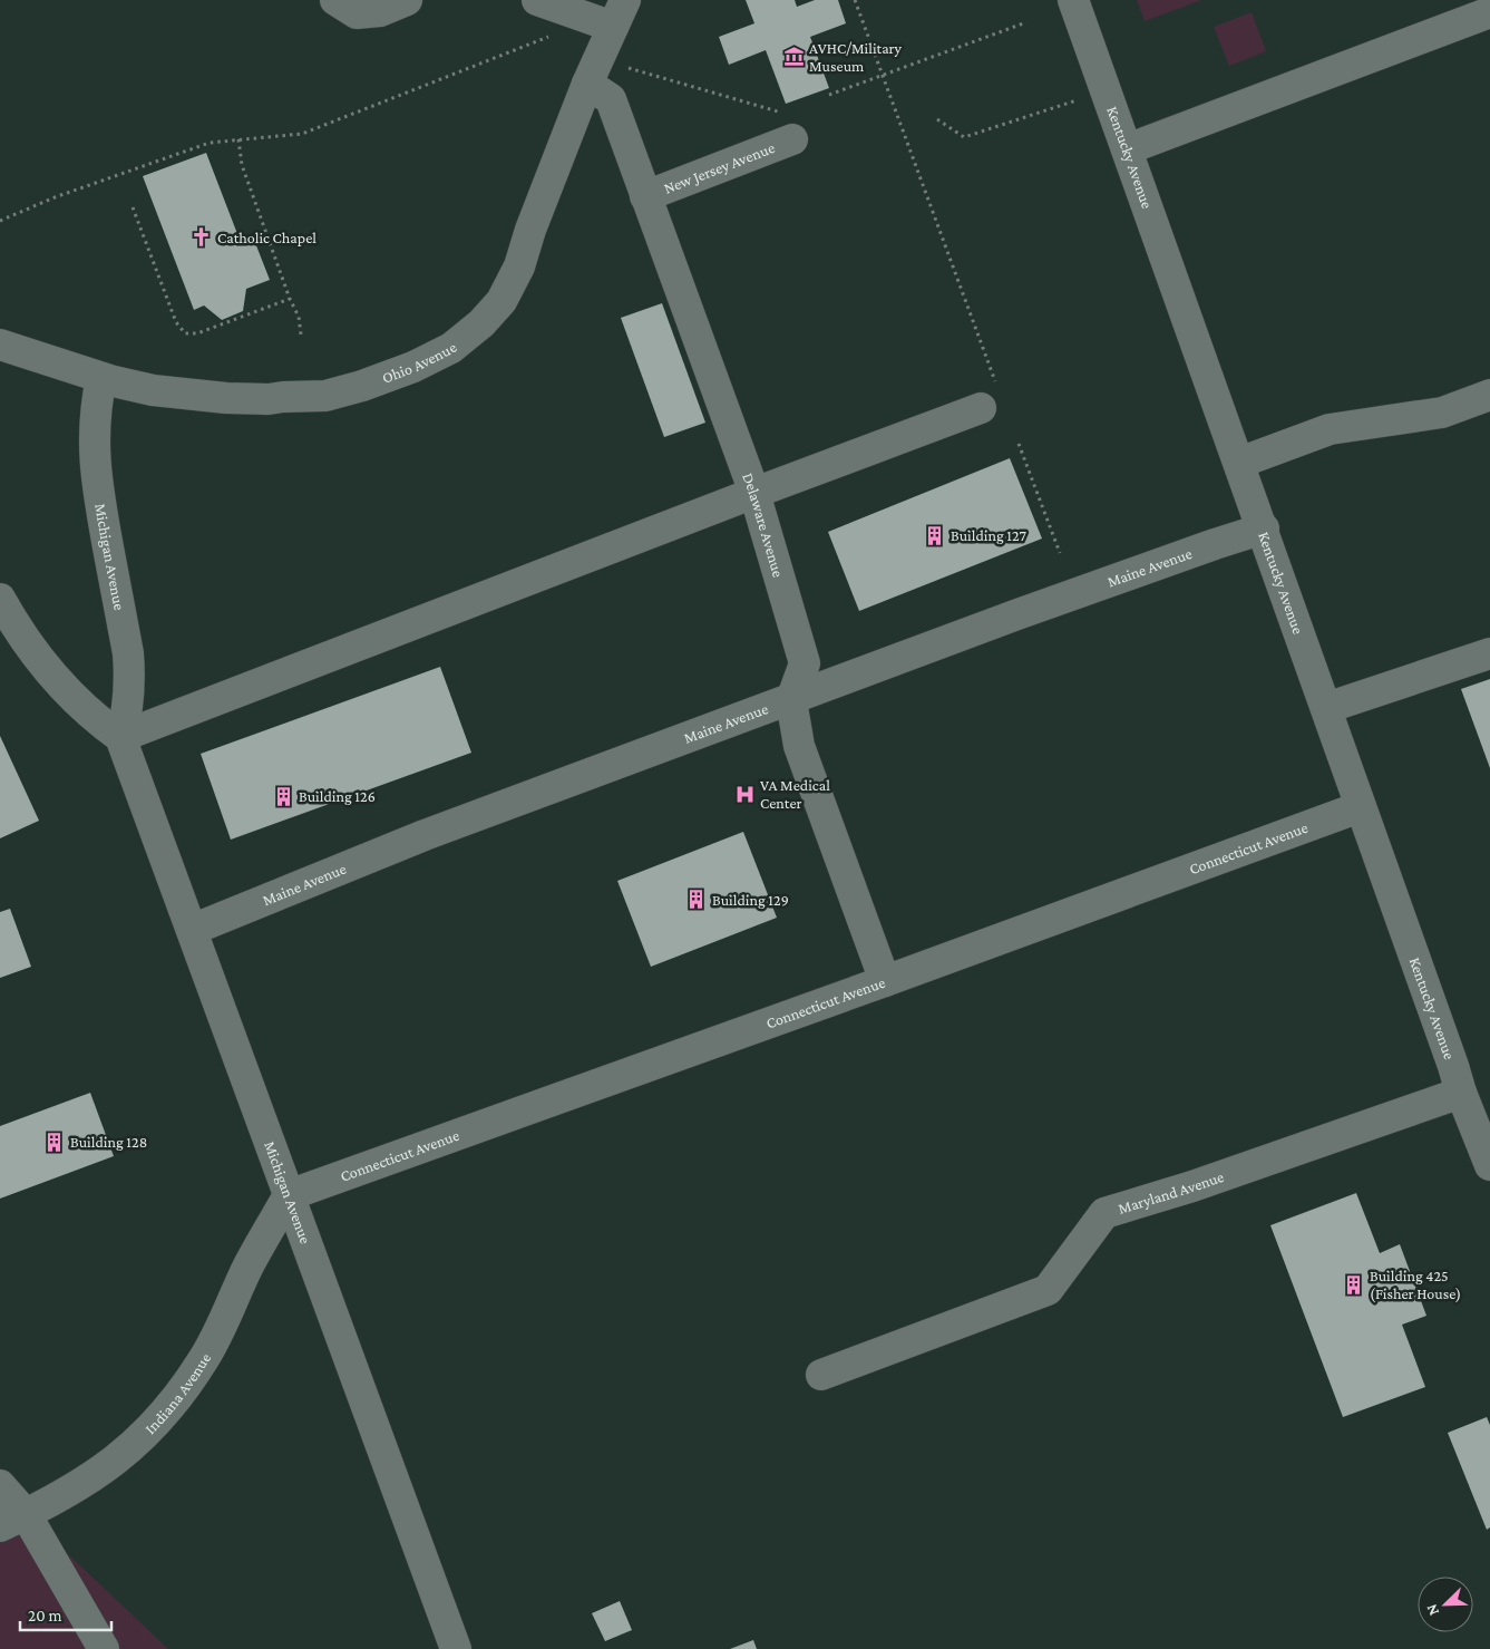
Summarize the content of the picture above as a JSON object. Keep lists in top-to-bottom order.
{
  "streets": {
    "street": [
      "Kentucky Avenue",
      "New Jersey Avenue",
      "Ohio Avenue",
      "Delaware Avenue",
      "Michigan Avenue",
      "Maine Avenue",
      "Connecticut Avenue",
      "Maryland Avenue",
      "Indiana Avenue"
    ]
  },
  "crossings": [
    ["Kentucky Avenue", "Maine Avenue"],
    ["Kentucky Avenue", "Connecticut Avenue"],
    ["Kentucky Avenue", "Maryland Avenue"],
    ["New Jersey Avenue", "Delaware Avenue"],
    ["Ohio Avenue", "Delaware Avenue"],
    ["Ohio Avenue", "Michigan Avenue"],
    ["Delaware Avenue", "Maine Avenue"],
    ["Delaware Avenue", "Connecticut Avenue"],
    ["Michigan Avenue", "Maine Avenue"],
    ["Michigan Avenue", "Connecticut Avenue"],
    ["Michigan Avenue", "Indiana Avenue"],
    ["Connecticut Avenue", "Indiana Avenue"]
  ],
  "places": {
    "museum": ["AVHC/Military Museum"],
    "church": ["Catholic Chapel"],
    "building": [
      "Building 127",
      "Building 126",
      "Building 129",
      "Building 128",
      "Building 425 (Fisher House)"
    ],
    "hospital": ["VA Medical Center"]
  },
  "scale_bar": "20 m",
  "north": "bottom left"
}
